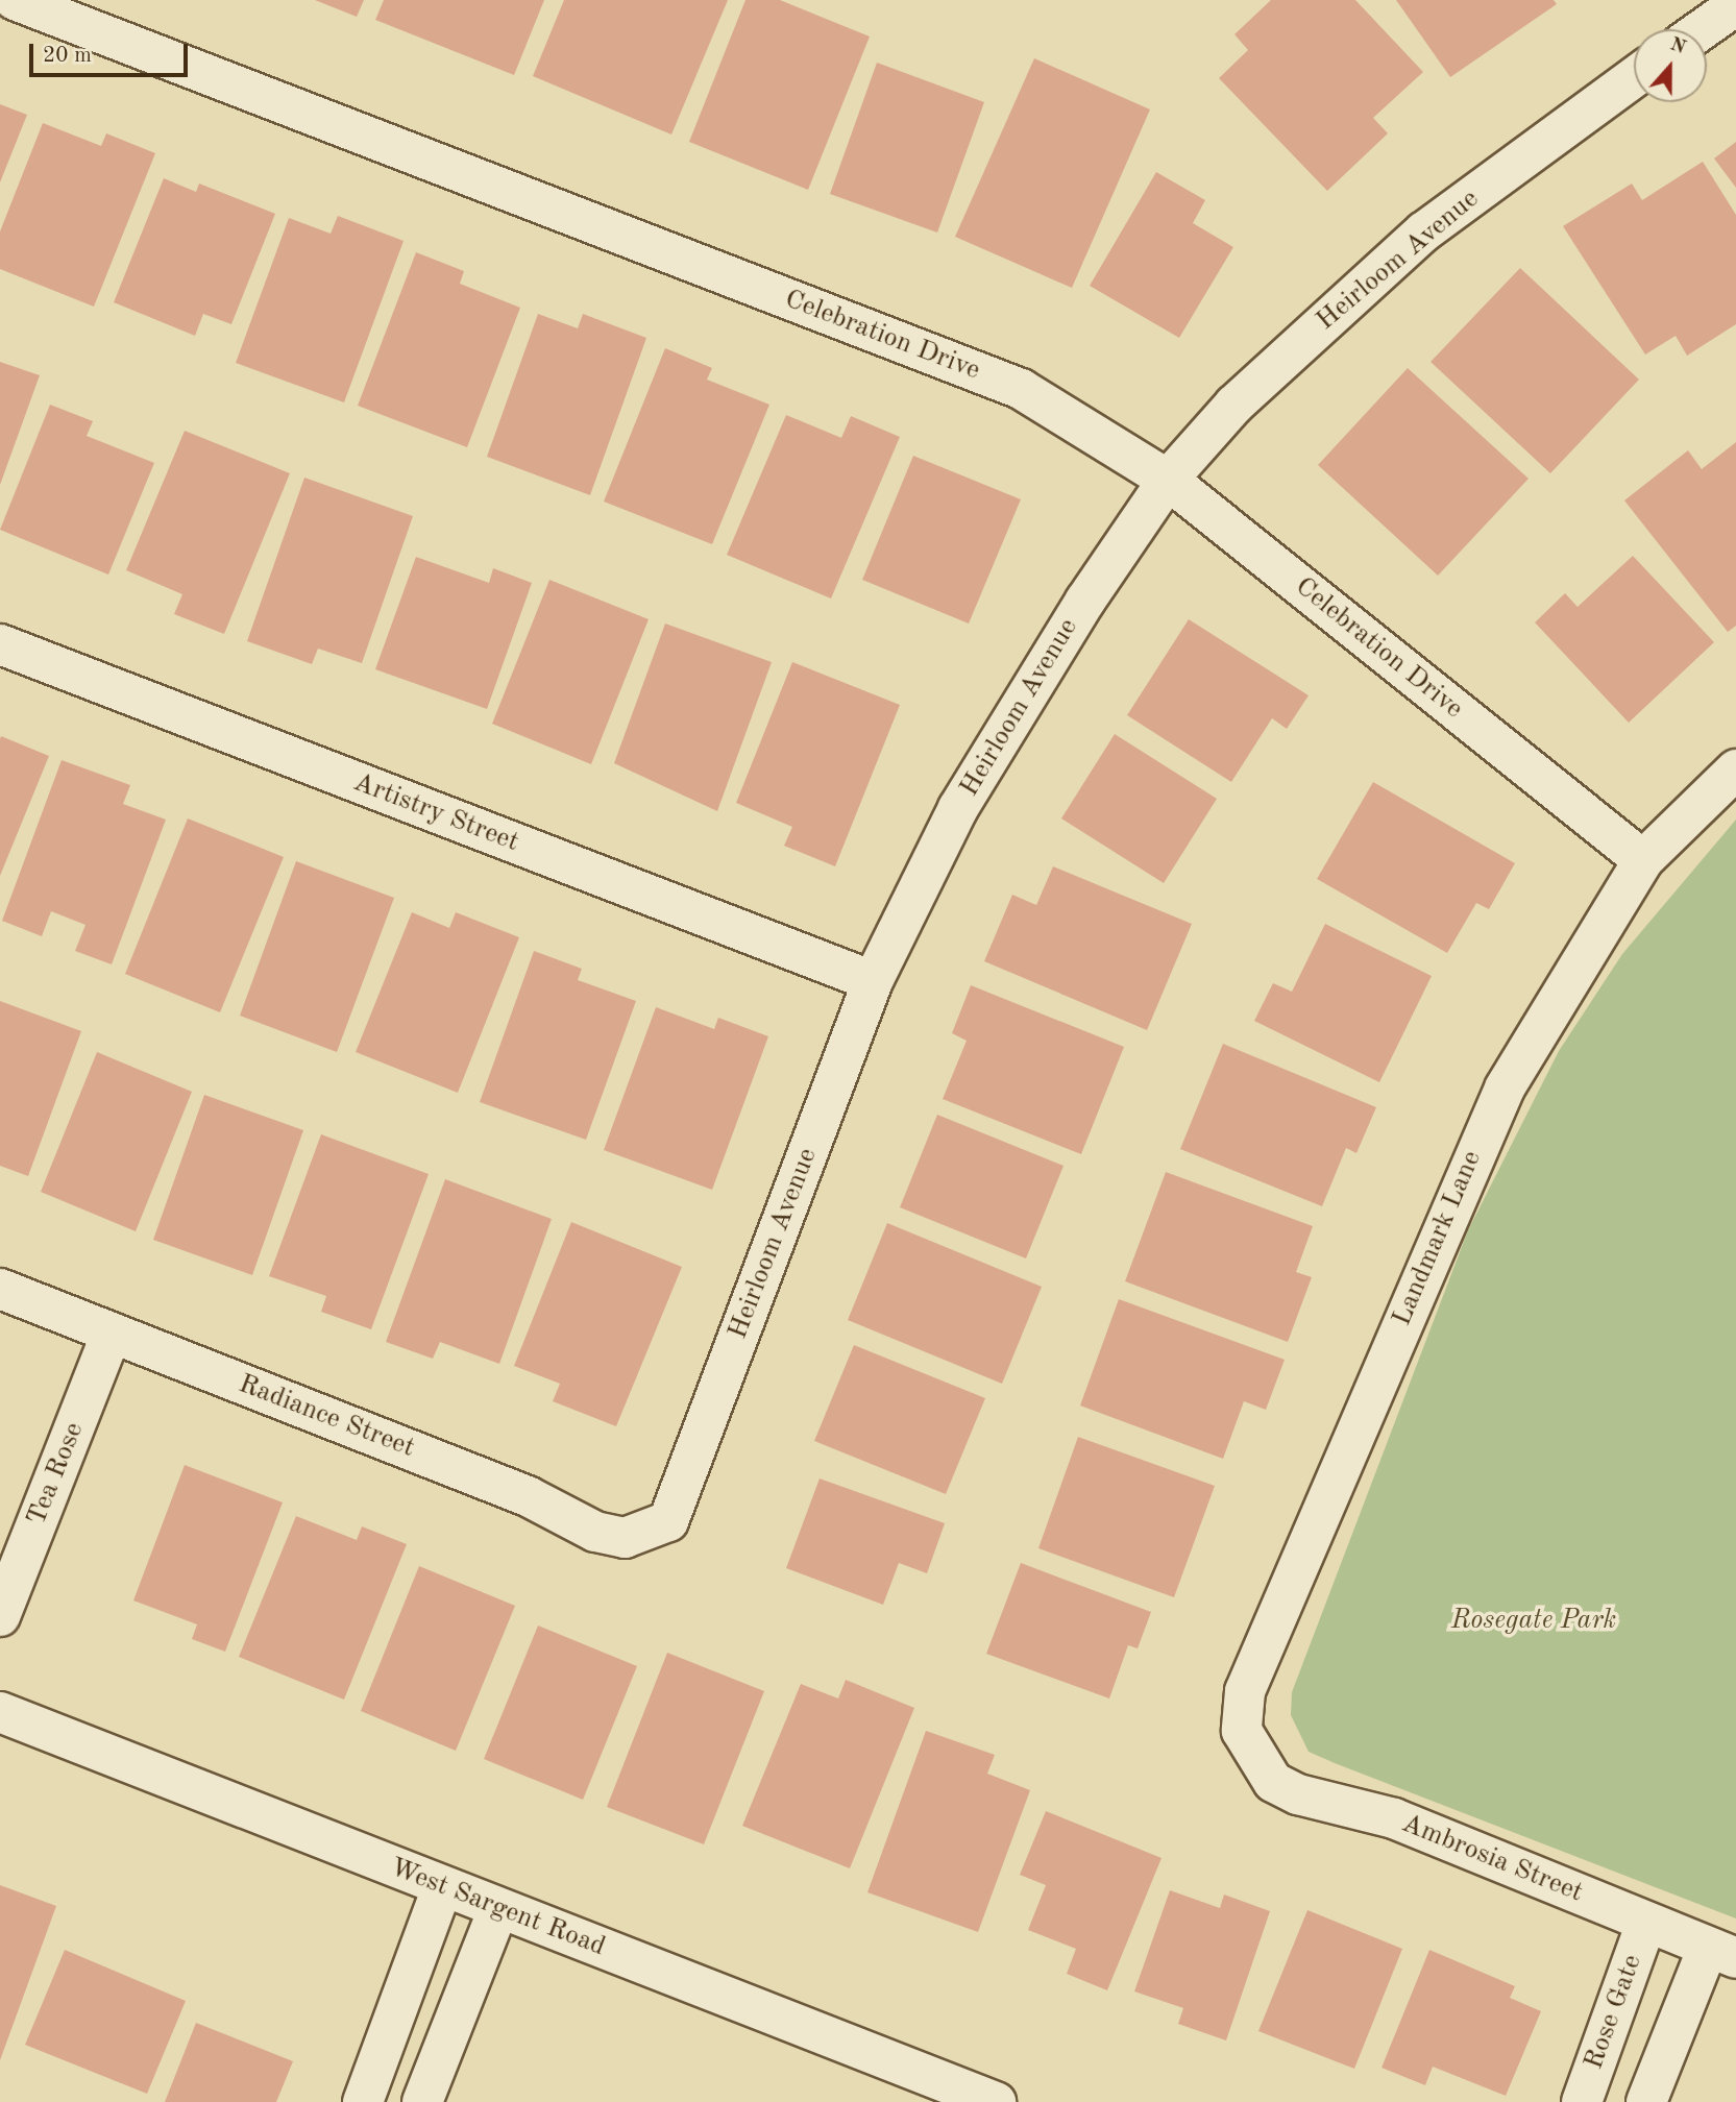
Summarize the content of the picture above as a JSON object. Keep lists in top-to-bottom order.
{
  "streets": {
    "street": [
      "Heirloom Avenue",
      "Celebration Drive",
      "Artistry Street",
      "Landmark Lane",
      "Radiance Street",
      "Tea Rose",
      "Ambrosia Street",
      "West Sargent Road",
      "Rose Gate"
    ]
  },
  "crossings": [
    ["Heirloom Avenue", "Celebration Drive"],
    ["Heirloom Avenue", "Artistry Street"],
    ["Heirloom Avenue", "Radiance Street"],
    ["Celebration Drive", "Landmark Lane"],
    ["Landmark Lane", "Ambrosia Street"],
    ["Radiance Street", "Tea Rose"],
    ["Ambrosia Street", "Rose Gate"]
  ],
  "parks": ["Rosegate Park"],
  "scale_bar": "20 m",
  "north": "top"
}
